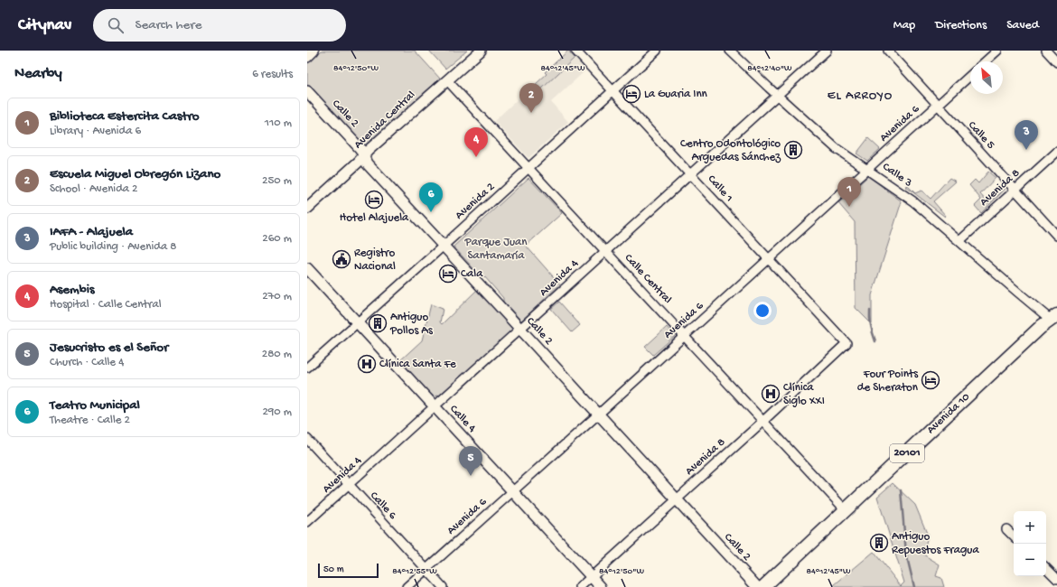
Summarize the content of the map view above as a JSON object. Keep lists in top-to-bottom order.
{
  "streets": {
    "main road": ["Avenida 10", "20101"],
    "street": [
      "Calle 2",
      "Avenida Central",
      "Avenida 6",
      "Calle 5",
      "Calle 3",
      "Avenida 8",
      "Calle 1",
      "Avenida 2",
      "Avenida 4",
      "Calle Central",
      "Calle 4",
      "Calle 6"
    ]
  },
  "crossings": [
    ["Calle 2", "Avenida Central"],
    ["Calle 2", "Avenida 6"],
    ["Calle 2", "Avenida 8"],
    ["Calle 2", "Avenida 2"],
    ["Calle 2", "Avenida 4"],
    ["Avenida Central", "Calle Central"],
    ["Avenida 6", "Calle 5"],
    ["Avenida 6", "Calle 3"],
    ["Avenida 6", "Calle 1"],
    ["Avenida 6", "Calle Central"],
    ["Avenida 6", "Calle 4"],
    ["Avenida 6", "Calle 6"],
    ["Calle 5", "Avenida 8"],
    ["Calle 3", "Avenida 8"],
    ["Calle 3", "Avenida 4"],
    ["Calle 3", "Avenida 10"],
    ["Avenida 8", "Calle 1"],
    ["Avenida 8", "Calle Central"],
    ["Avenida 8", "Calle 4"],
    ["Calle 1", "Avenida 2"],
    ["Calle 1", "Avenida 4"],
    ["Avenida 2", "Calle Central"],
    ["Avenida 2", "Calle 4"],
    ["Avenida 4", "Calle Central"],
    ["Avenida 4", "Calle 4"],
    ["Avenida 4", "Calle 6"],
    ["Calle Central", "Avenida 10"]
  ],
  "districts": ["EL ARROYO"],
  "parks": ["Parque Juan Santamaría"],
  "places": {
    "hotel": [
      "La Guaria Inn",
      "Hotel Alajuela",
      "Cala",
      "Four Points de Sheraton"
    ],
    "building": ["Centro Odontológico Arguedas Sánchez", "Antiguo Pollos As", "Antiguo Repuestos Fragua"],
    "public building": ["Registro Nacional"],
    "hospital": ["Clínica Santa Fe", "Clínica Siglo XXI"]
  },
  "scale_bar": "50 m",
  "north": "top left",
  "page": {
    "header": "Citynav",
    "search": "Search here",
    "nav": ["Map", "Directions", "Saved"],
    "heading": ["Nearby", "6 results"],
    "pins": [
      "2",
      "3",
      "4",
      "1",
      "6",
      "5"
    ],
    "list": [
      {
        "mark": "1",
        "name": "Biblioteca Estercita Castro",
        "note": "Library · Avenida 6",
        "value": "110 m"
      },
      {
        "mark": "2",
        "name": "Escuela Miguel Obregón Lizano",
        "note": "School · Avenida 2",
        "value": "250 m"
      },
      {
        "mark": "3",
        "name": "IAFA - Alajuela",
        "note": "Public building · Avenida 8",
        "value": "260 m"
      },
      {
        "mark": "4",
        "name": "Asembis",
        "note": "Hospital · Calle Central",
        "value": "270 m"
      },
      {
        "mark": "5",
        "name": "Jesucristo es el Señor",
        "note": "Church · Calle 4",
        "value": "280 m"
      },
      {
        "mark": "6",
        "name": "Teatro Municipal",
        "note": "Theatre · Calle 2",
        "value": "290 m"
      }
    ],
    "map_buttons": ["+", "−"],
    "scale": "50 m"
  },
  "coordinates": [
    "84°12'50\"W",
    "84°12'45\"W",
    "84°12'40\"W",
    "84°12'55\"W"
  ]
}
